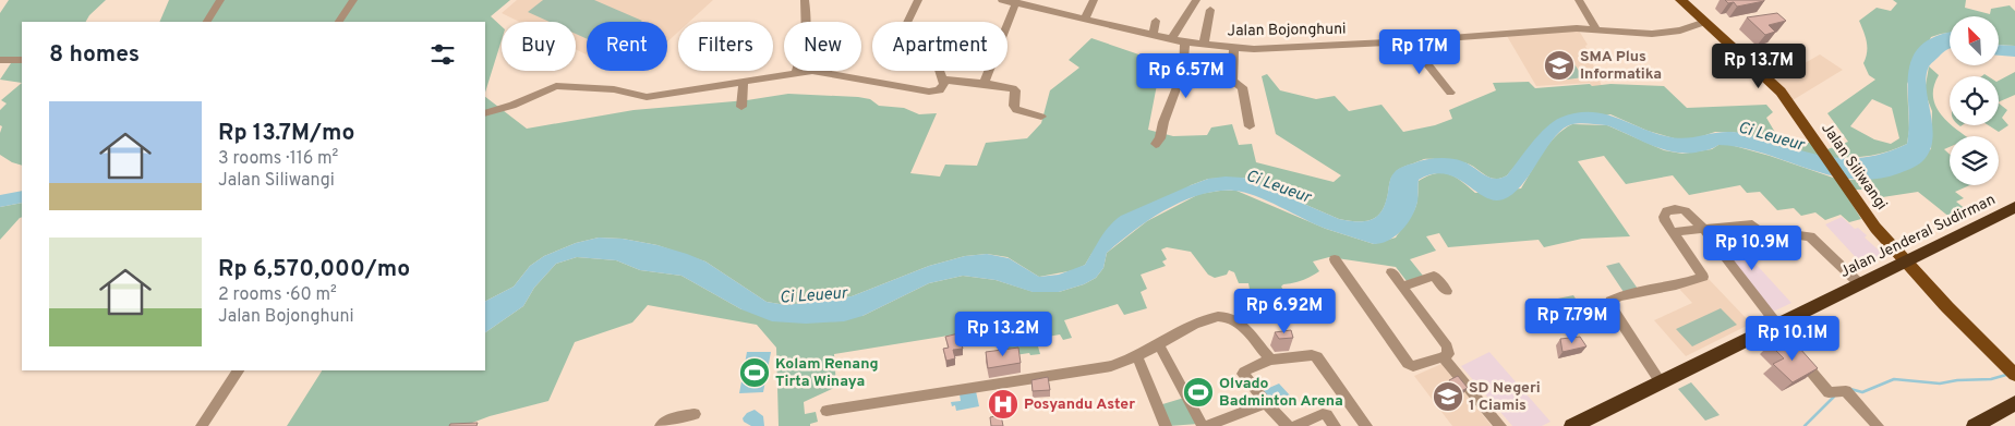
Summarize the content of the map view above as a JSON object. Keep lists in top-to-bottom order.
{
  "streets": {
    "highway": ["Jalan Jenderal Sudirman"],
    "main road": ["Jalan Siliwangi"],
    "street": ["Jalan Bojonghuni"]
  },
  "crossings": [
    ["Jalan Bojonghuni", "Jalan Siliwangi"],
    ["Jalan Siliwangi", "Jalan Jenderal Sudirman"]
  ],
  "water": ["Ci Leueur"],
  "places": {
    "school or university": ["SMA Plus Informatika", "SD Negeri 1 Ciamis"],
    "sports": ["Kolam Renang Tirta Winaya", "Olvado Badminton Arena"],
    "hospital": ["Posyandu Aster"]
  },
  "north": "top left",
  "page": {
    "chip": [
      "Buy",
      "Rent",
      "Filters",
      "New",
      "Apartment"
    ],
    "heading": "8 homes",
    "price": [
      "Rp 17M",
      "Rp 13.7M",
      "Rp 6.57M",
      "Rp 10.9M",
      "Rp 6.92M",
      "Rp 7.79M",
      "Rp 13.2M",
      "Rp 10.1M"
    ],
    "list": [
      {
        "name": "Rp 13.7M/mo",
        "note": "3 rooms · 116 m² · Jalan Siliwangi"
      },
      {
        "name": "Rp 6,570,000/mo",
        "note": "2 rooms · 60 m² · Jalan Bojonghuni"
      }
    ]
  }
}
